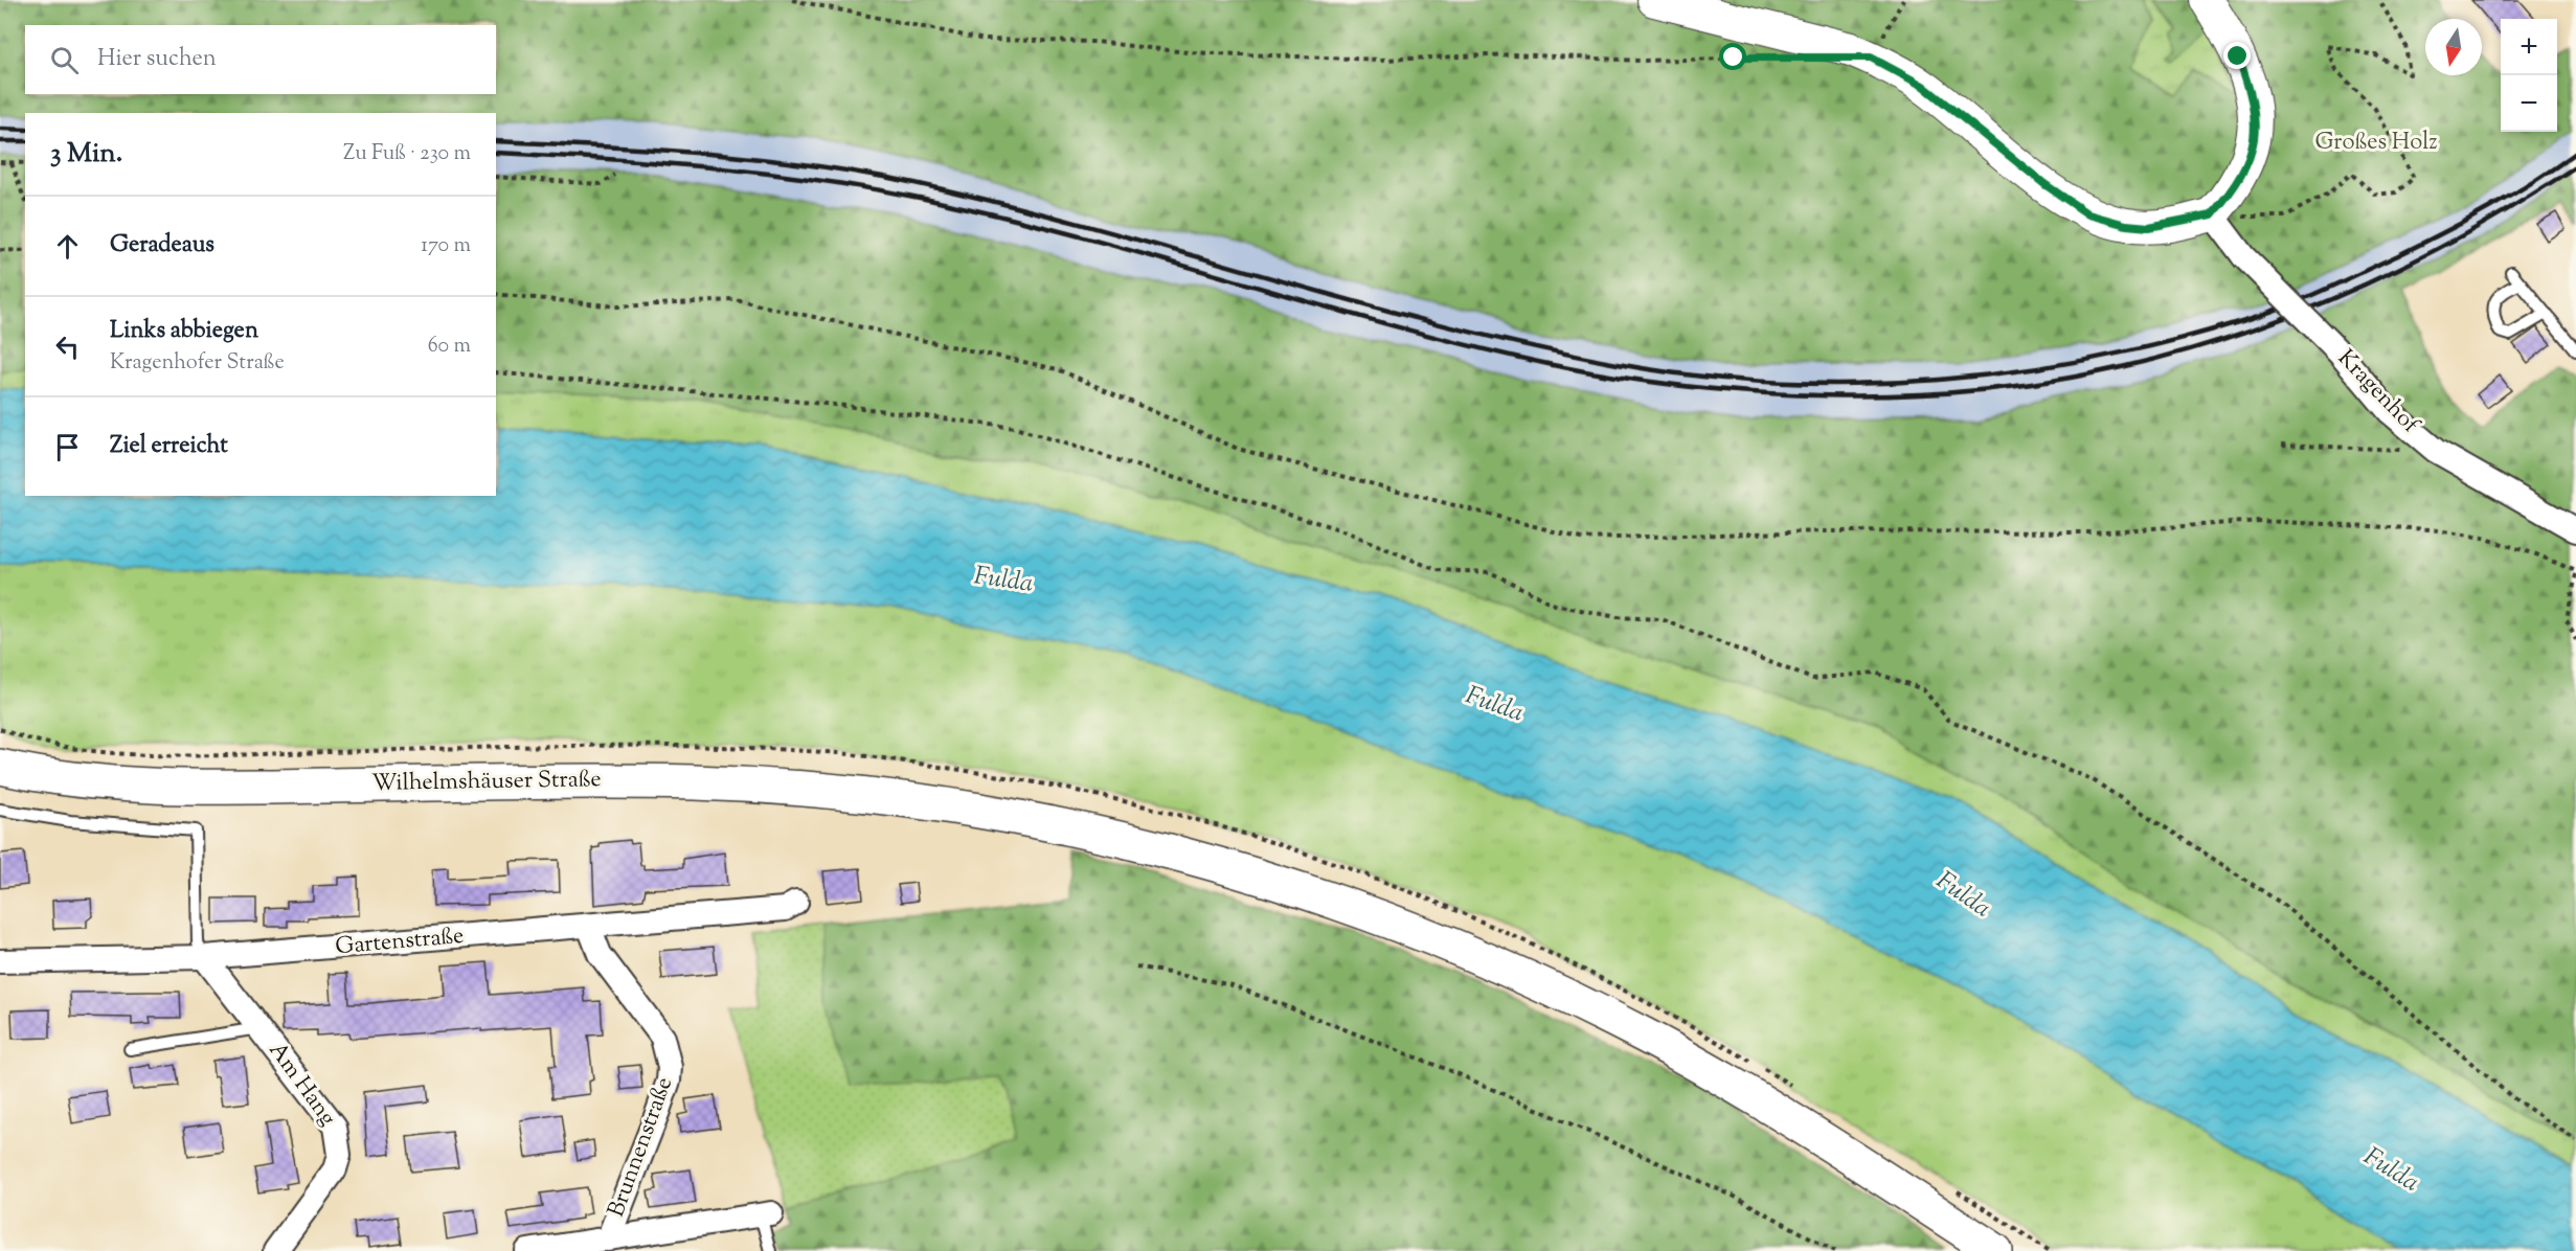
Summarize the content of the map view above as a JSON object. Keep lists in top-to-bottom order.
{
  "streets": {
    "main road": ["Wilhelmshäuser Straße"],
    "street": [
      "Kragenhof",
      "Gartenstraße",
      "Am Hang",
      "Brunnenstraße"
    ]
  },
  "crossings": [
    ["Gartenstraße", "Am Hang"],
    ["Gartenstraße", "Brunnenstraße"]
  ],
  "water": ["Fulda"],
  "parks": ["Großes Holz"],
  "north": "bottom",
  "page": {
    "map_buttons": ["+", "−"],
    "search": "Hier suchen",
    "heading": ["3 Min.", "Zu Fuß · 230 m"],
    "list": [
      ["Geradeaus", "170 m"],
      ["Links abbiegen", "Kragenhofer Straße", "60 m"],
      "Ziel erreicht"
    ]
  }
}
